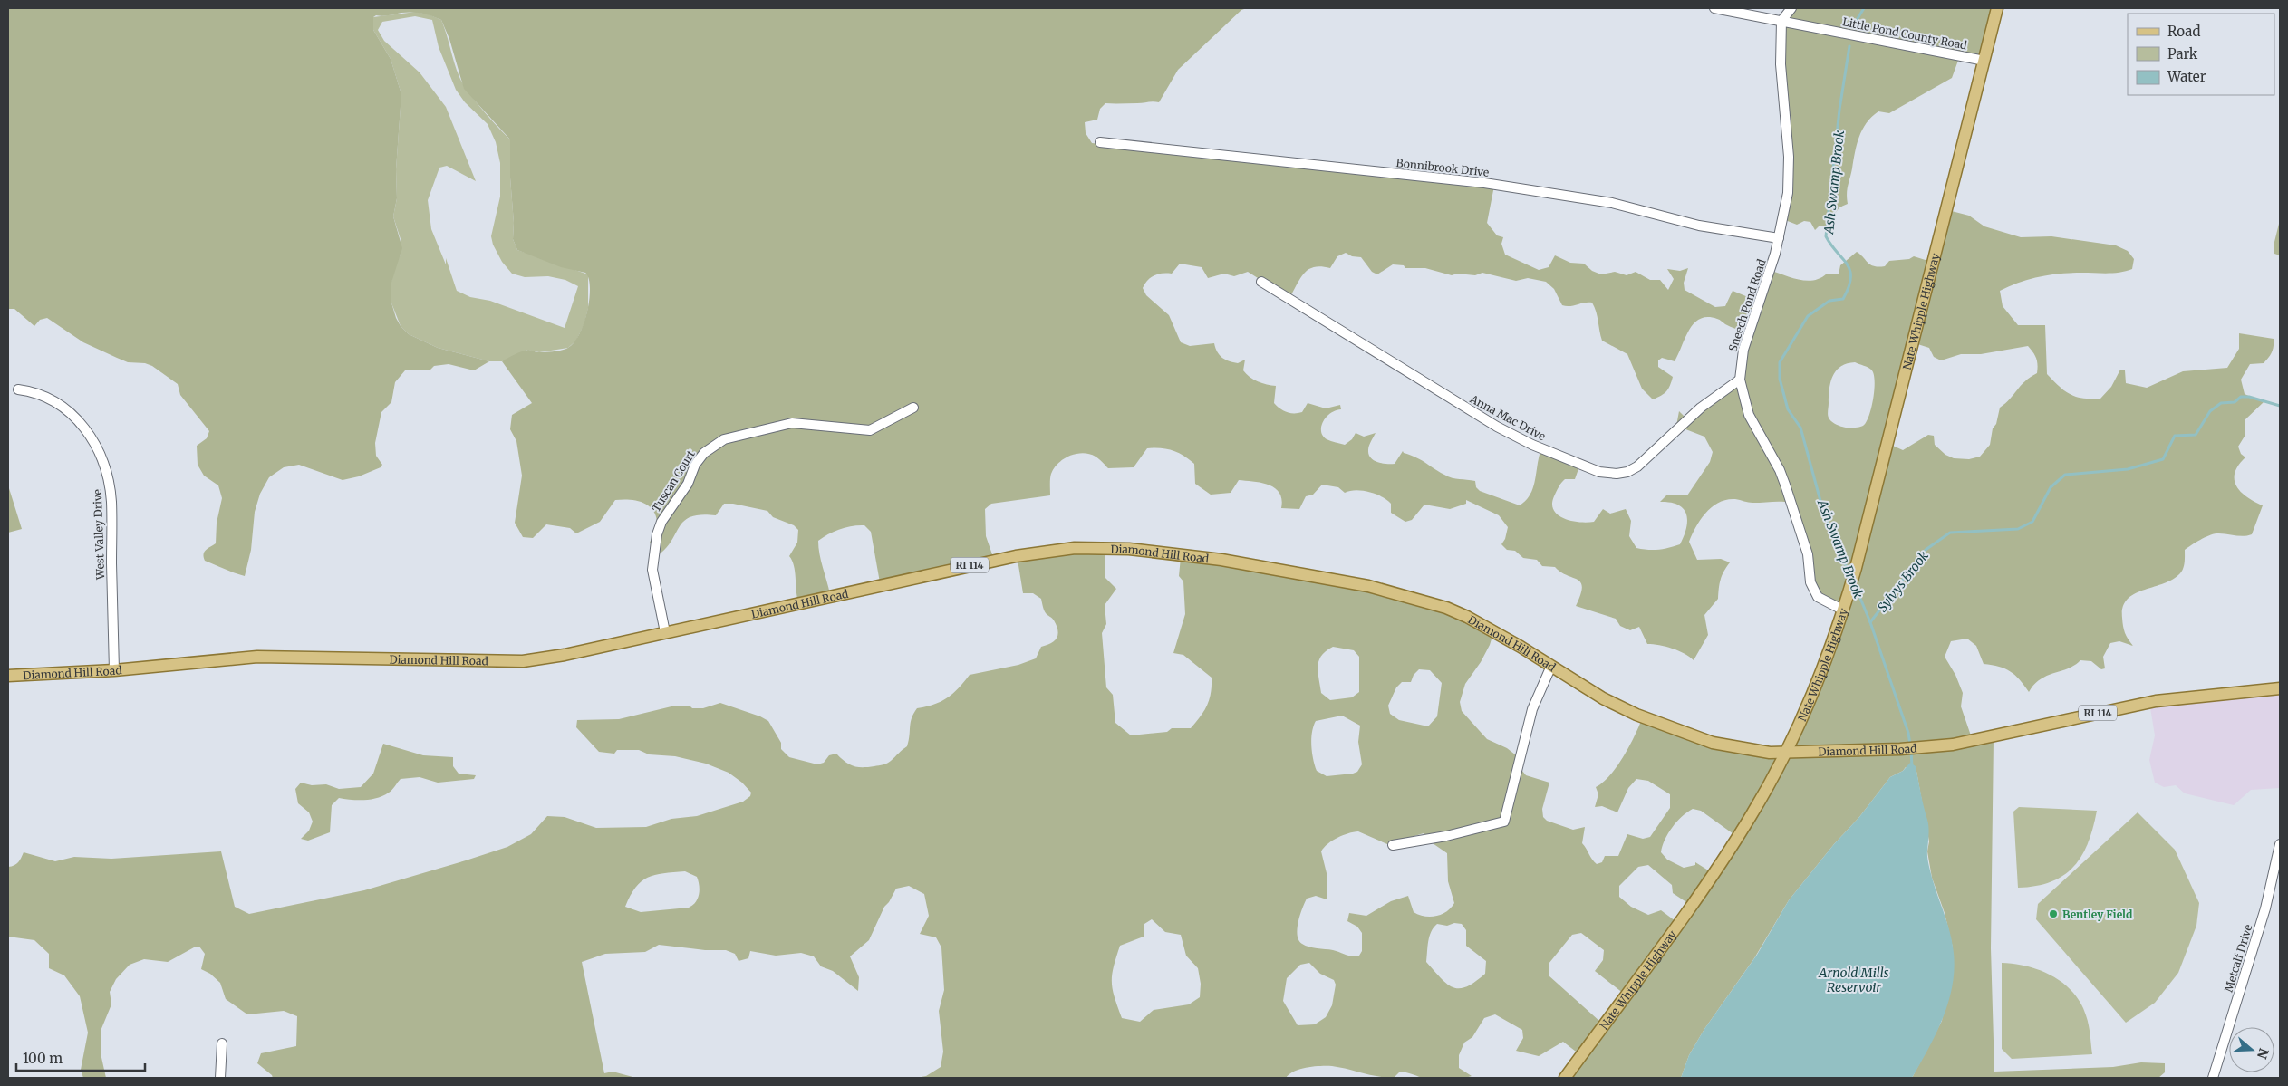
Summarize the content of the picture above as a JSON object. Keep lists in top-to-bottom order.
{
  "streets": {
    "main road": ["Nate Whipple Highway", "Diamond Hill Road", "RI 114"],
    "street": [
      "Little Pond County Road",
      "Bonnibrook Drive",
      "Sneech Pond Road",
      "Anna Mac Drive",
      "Tuscan Court",
      "West Valley Drive",
      "Metcalf Drive"
    ]
  },
  "crossings": [
    ["Little Pond County Road", "Sneech Pond Road"],
    ["Little Pond County Road", "Nate Whipple Highway"],
    ["Bonnibrook Drive", "Sneech Pond Road"],
    ["Sneech Pond Road", "Nate Whipple Highway"],
    ["Sneech Pond Road", "Anna Mac Drive"],
    ["Nate Whipple Highway", "Diamond Hill Road"],
    ["Tuscan Court", "Diamond Hill Road"],
    ["West Valley Drive", "Diamond Hill Road"]
  ],
  "water": ["Ash Swamp Brook", "Sylvys Brook", "Arnold Mills Reservoir"],
  "places": ["Bentley Field"],
  "legend": ["Road", "Park", "Water"],
  "scale_bar": "100 m",
  "north": "right"
}
